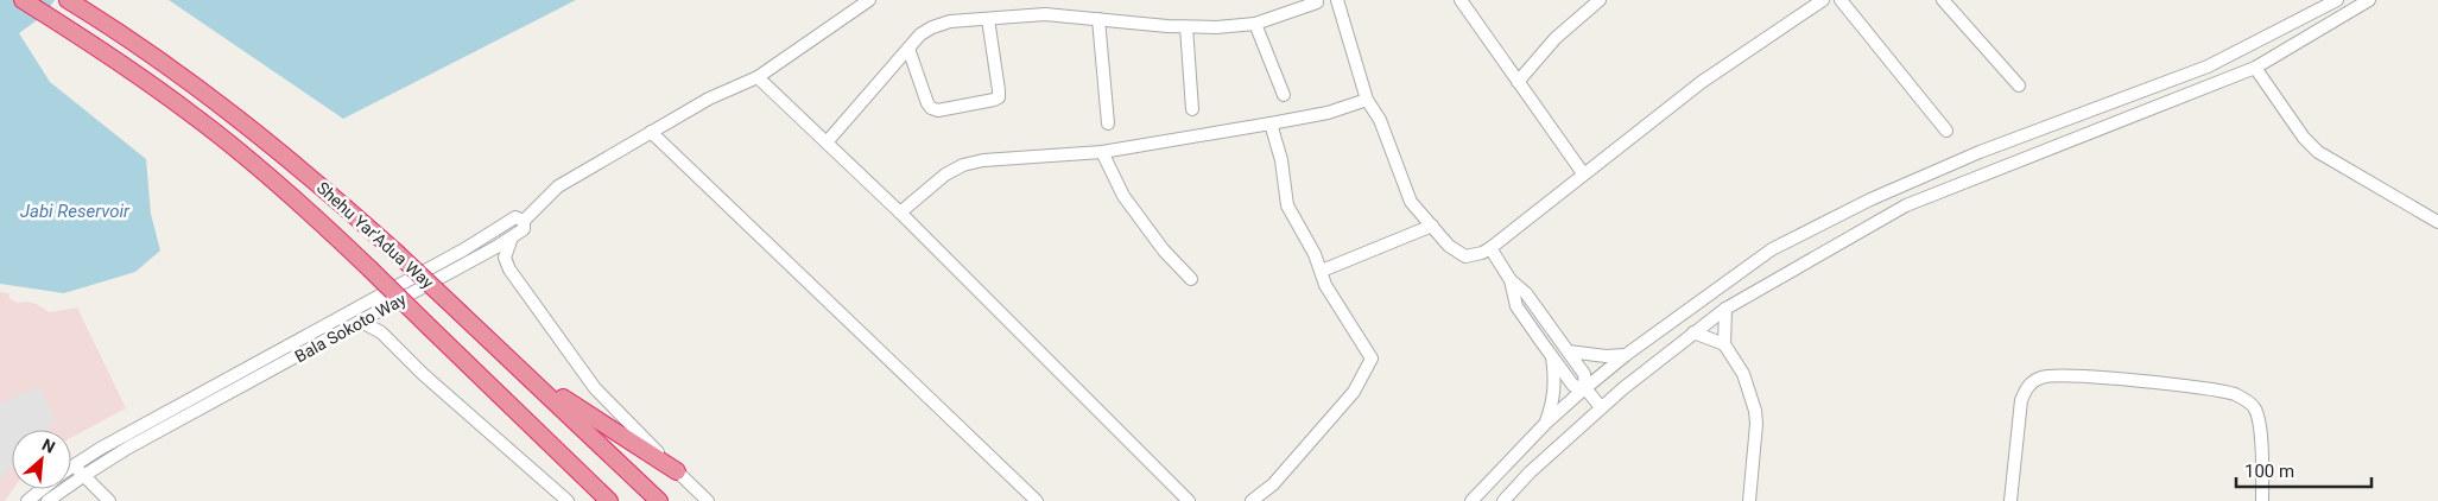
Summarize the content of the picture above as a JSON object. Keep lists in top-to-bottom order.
{
  "streets": {
    "highway": ["Shehu Yar'Adua Way"],
    "street": ["Bala Sokoto Way"]
  },
  "water": ["Jabi Reservoir"],
  "scale_bar": "100 m",
  "north": "top right"
}
